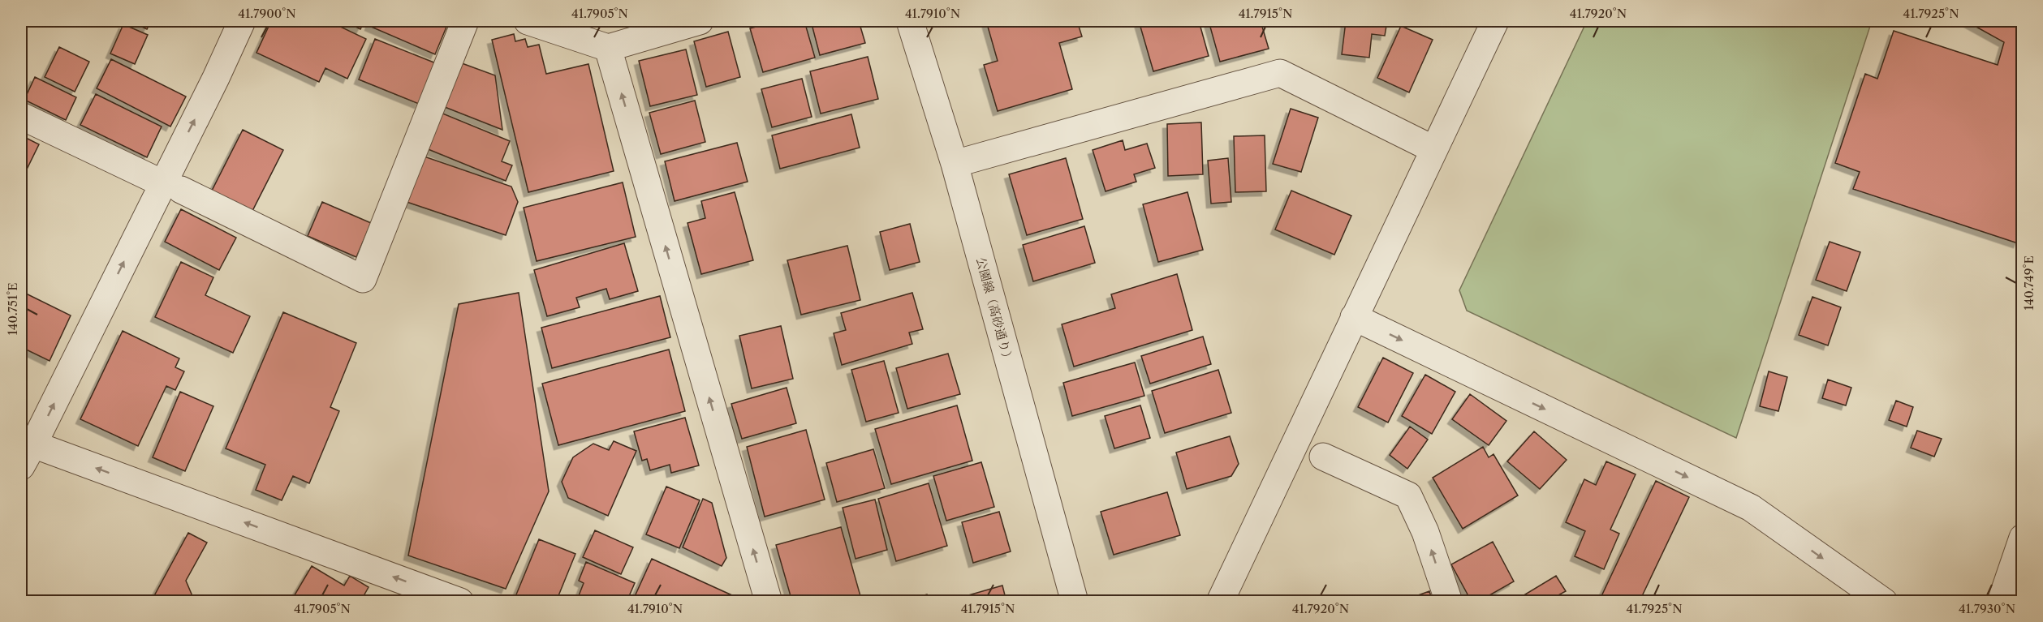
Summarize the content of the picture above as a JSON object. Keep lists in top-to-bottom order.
{
  "streets": {
    "street": ["公園線（高砂通り）"]
  },
  "coordinates": [
    "41.7900°N",
    "41.7905°N",
    "41.7910°N",
    "41.7915°N",
    "41.7920°N",
    "41.7925°N",
    "140.749°E",
    "140.751°E",
    "41.7930°N"
  ]
}
